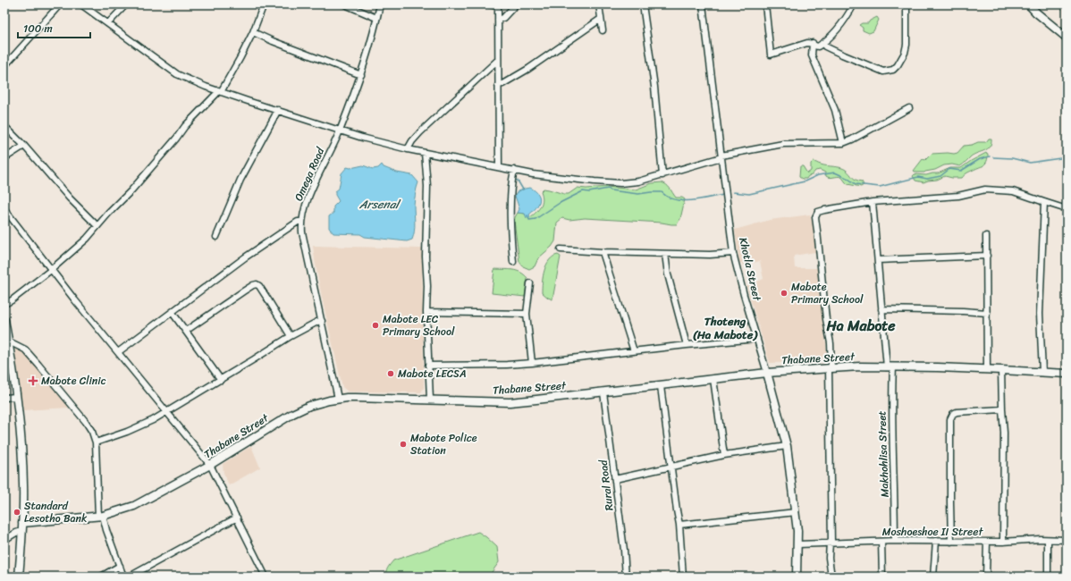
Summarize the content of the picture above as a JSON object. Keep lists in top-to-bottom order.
{
  "streets": {
    "street": [
      "Omega Road",
      "Khotla Street",
      "Thabane Street",
      "Makhohlisa Street",
      "Rural Road",
      "Moshoeshoe II Street"
    ]
  },
  "crossings": [
    ["Omega Road", "Thabane Street"],
    ["Khotla Street", "Thabane Street"],
    ["Khotla Street", "Moshoeshoe II Street"],
    ["Thabane Street", "Makhohlisa Street"],
    ["Thabane Street", "Rural Road"],
    ["Makhohlisa Street", "Moshoeshoe II Street"]
  ],
  "districts": ["Thoteng (Ha Mabote)", "Ha Mabote"],
  "water": ["Arsenal"],
  "places": {
    "other": [
      "Mabote Primary School",
      "Mabote LEC Primary School",
      "Mabote LECSA",
      "Mabote Police Station",
      "Standard Lesotho Bank"
    ],
    "health": ["Mabote Clinic"]
  },
  "scale_bar": "100 m"
}
